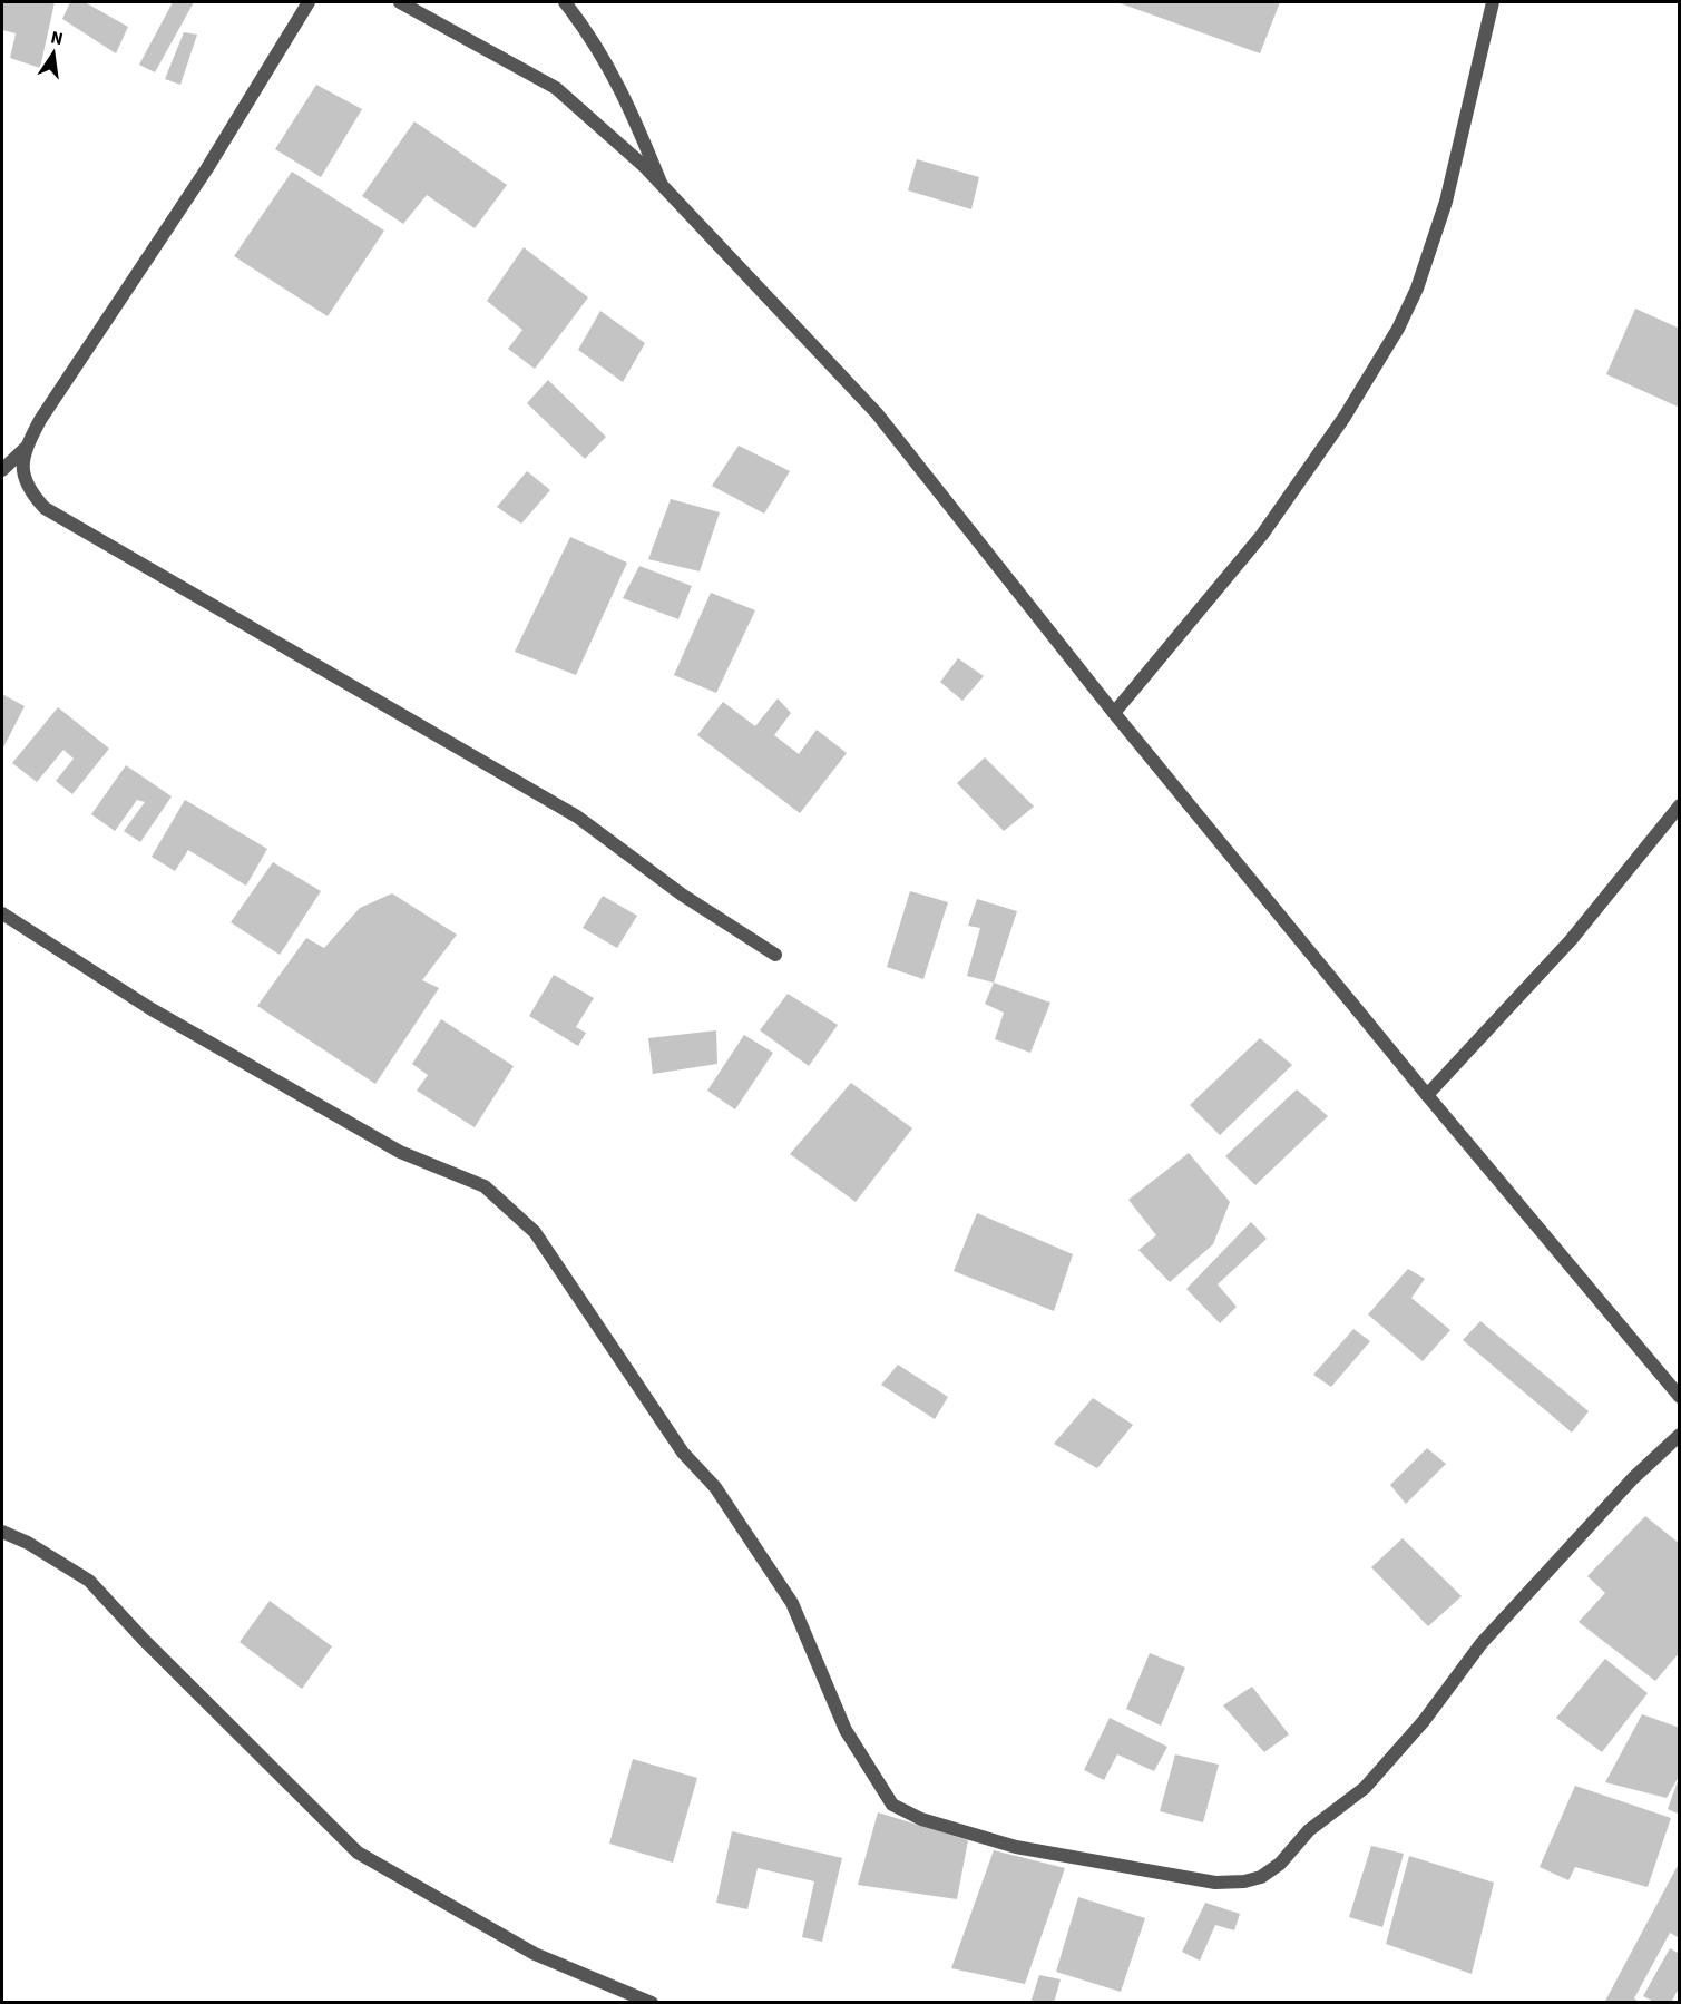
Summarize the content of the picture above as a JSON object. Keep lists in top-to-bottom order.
{
  "north": "top"
}
